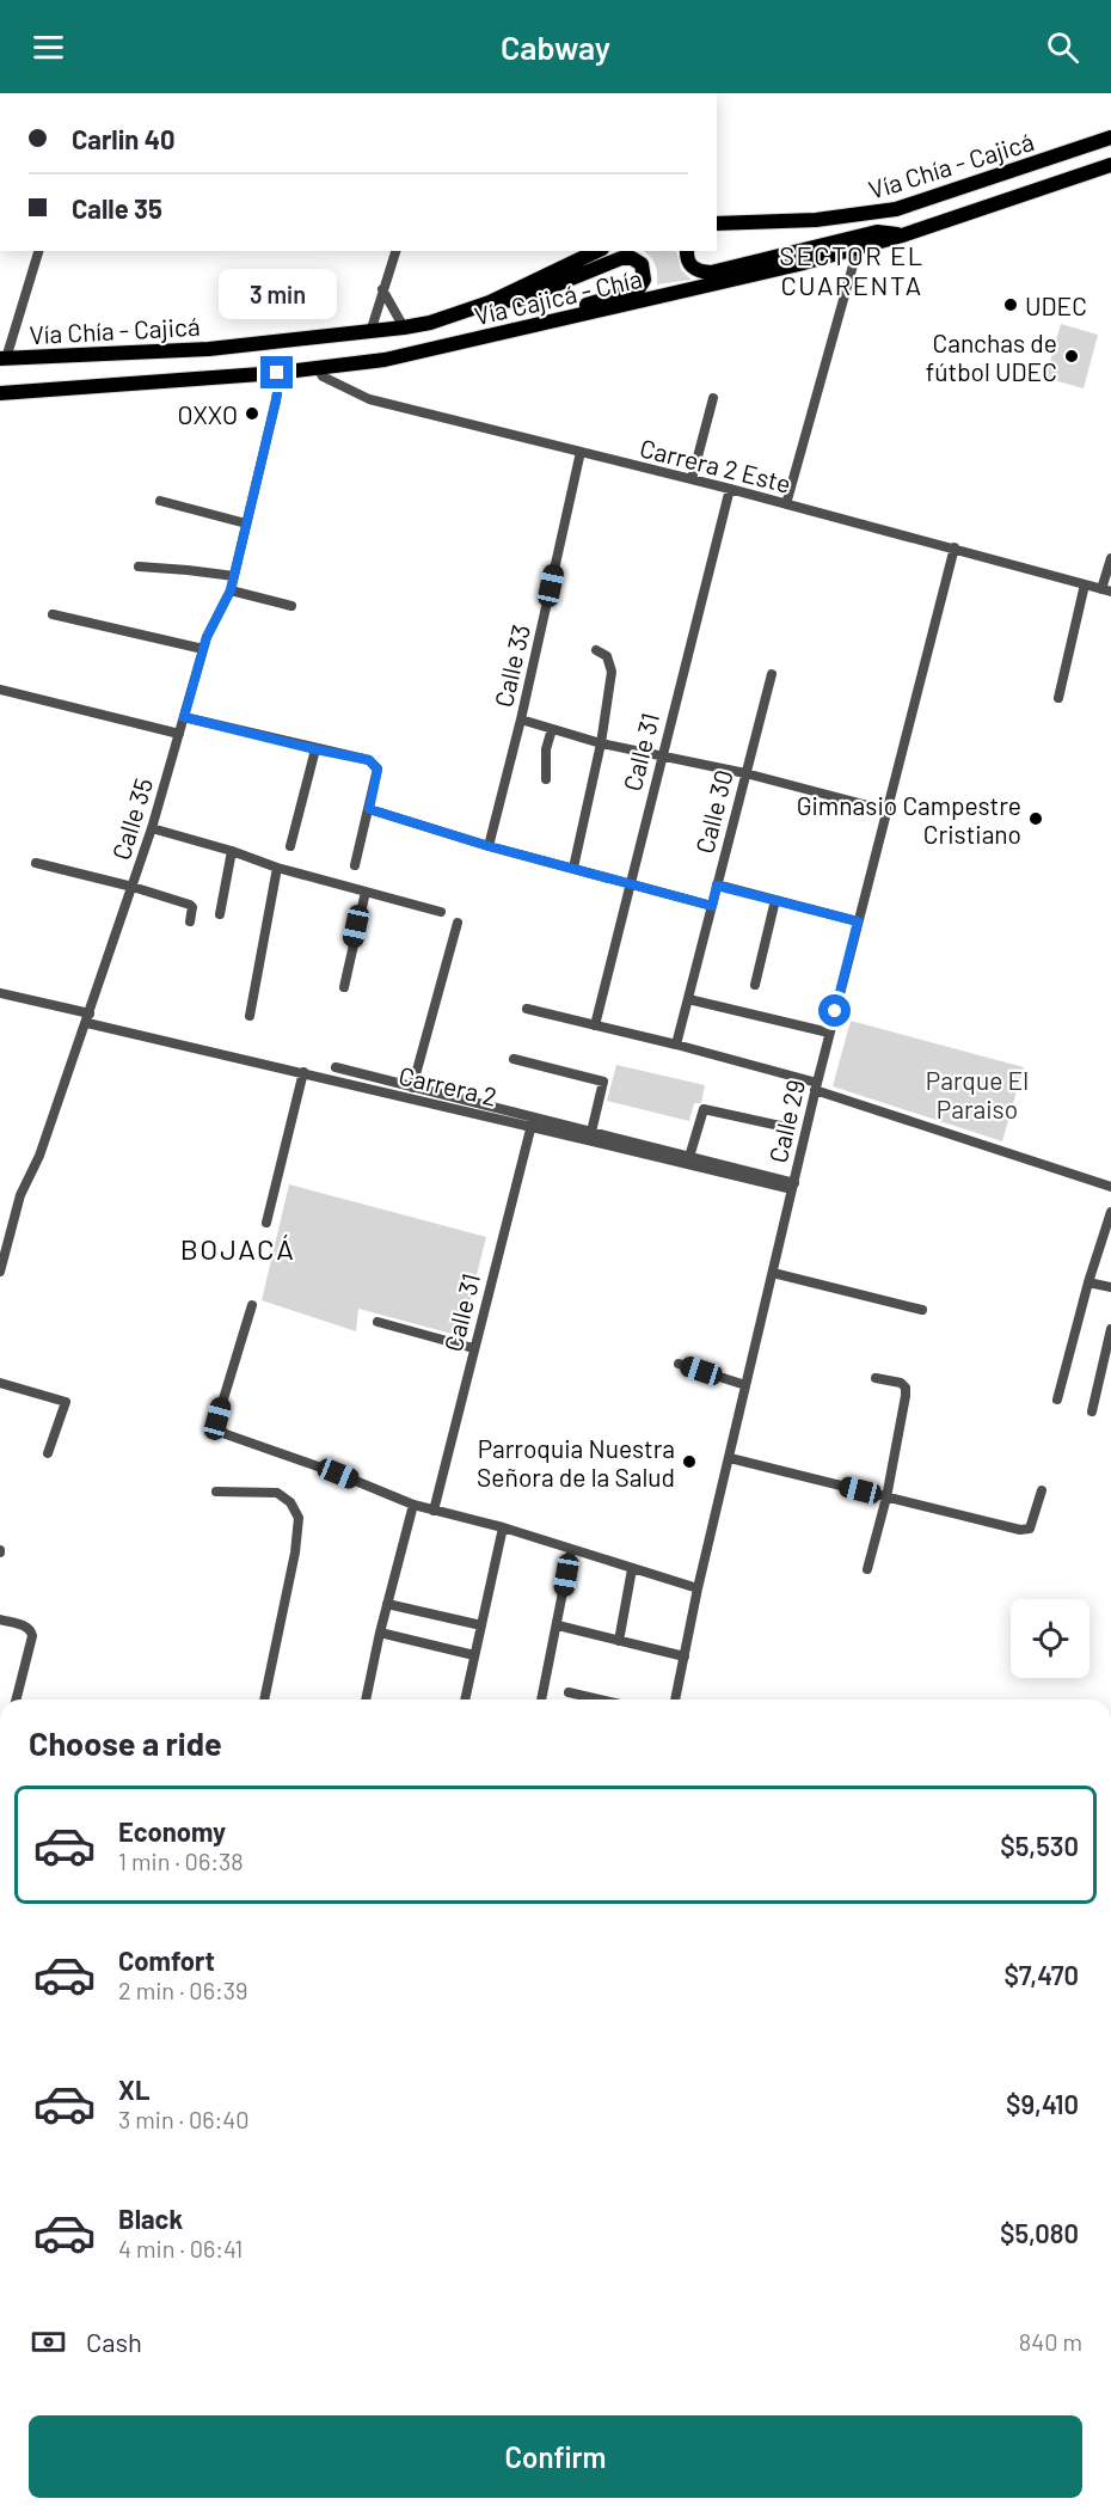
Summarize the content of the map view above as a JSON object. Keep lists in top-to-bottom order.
{
  "streets": {
    "highway": ["Vía Chía - Cajicá", "Vía Cajicá - Chía"],
    "street": [
      "Carrera 2 Este",
      "Calle 33",
      "Calle 31",
      "Calle 30",
      "Calle 35",
      "Carrera 2",
      "Calle 29"
    ]
  },
  "crossings": [
    ["Vía Cajicá - Chía", "Carrera 2 Este"],
    ["Vía Cajicá - Chía", "Calle 35"],
    ["Carrera 2 Este", "Calle 33"],
    ["Carrera 2 Este", "Calle 31"],
    ["Carrera 2 Este", "Calle 29"],
    ["Calle 31", "Carrera 2"],
    ["Calle 35", "Carrera 2"]
  ],
  "districts": ["SECTOR EL CUARENTA", "BOJACÁ"],
  "parks": ["Parque El Paraiso"],
  "places": [
    "UDEC",
    "Canchas de fútbol UDEC",
    "OXXO",
    "Gimnasio Campestre Cristiano",
    "Parroquia Nuestra Señora de la Salud"
  ],
  "page": {
    "header": "Cabway",
    "banner": ["Carlin 40", "Calle 35"],
    "bubble": "3 min",
    "heading": "Choose a ride",
    "list": [
      {
        "name": "Economy",
        "note": "1 min · 06:38",
        "value": "$5,530"
      },
      {
        "name": "Comfort",
        "note": "2 min · 06:39",
        "value": "$7,470"
      },
      {
        "name": "XL",
        "note": "3 min · 06:40",
        "value": "$9,410"
      },
      {
        "name": "Black",
        "note": "4 min · 06:41",
        "value": "$5,080"
      }
    ],
    "pay": ["Cash", "840 m"],
    "buttons": "Confirm"
  }
}
